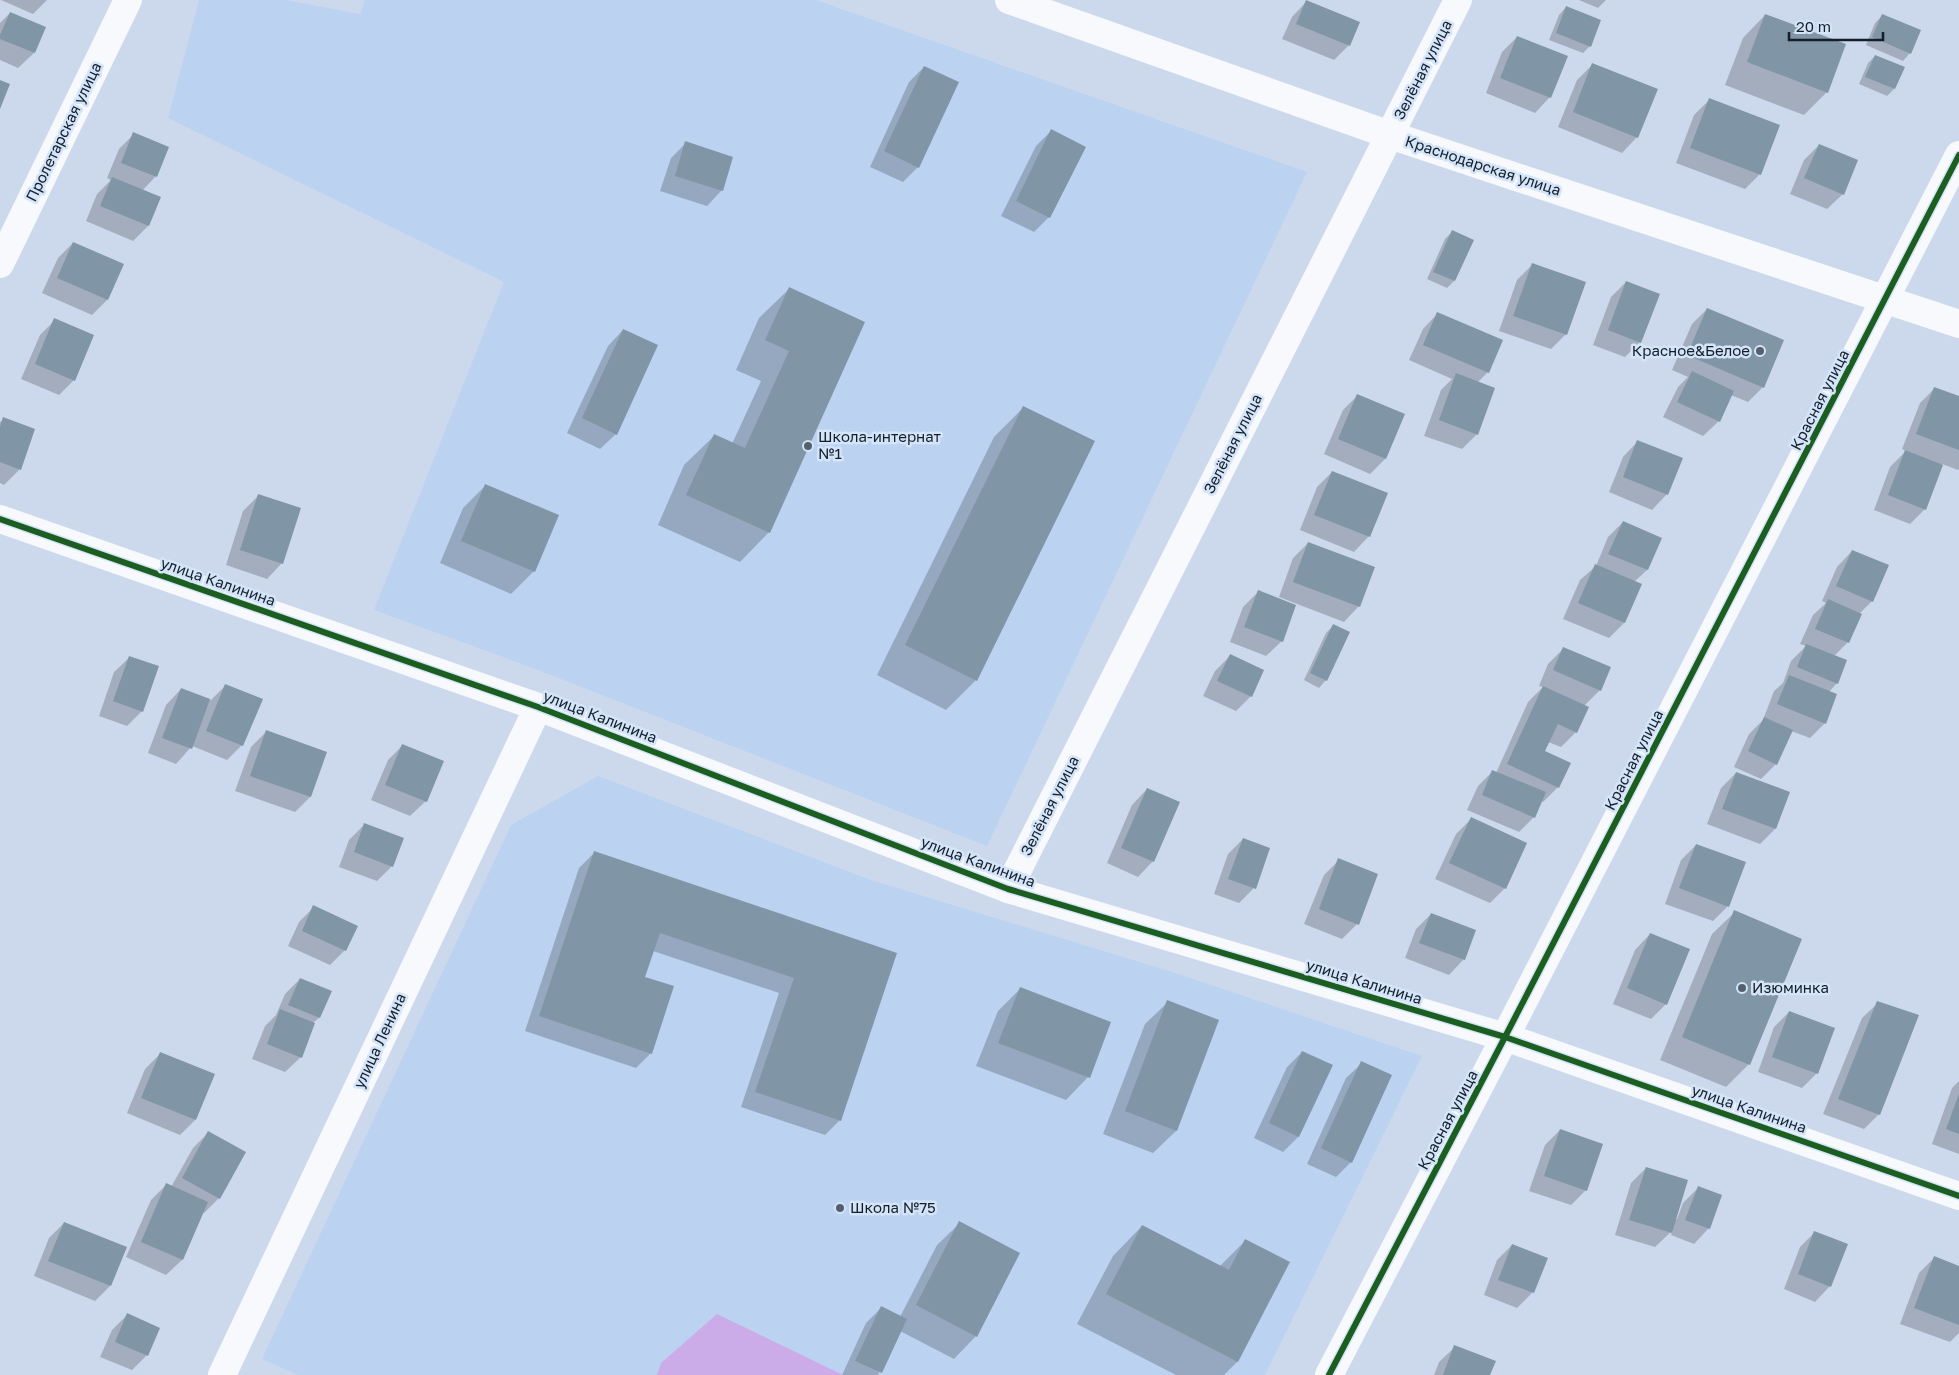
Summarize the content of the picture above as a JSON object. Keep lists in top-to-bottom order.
{
  "streets": {
    "street": [
      "Зелёная улица",
      "Пролетарская улица",
      "Краснодарская улица",
      "Красная улица",
      "улица Калинина",
      "улица Ленина"
    ]
  },
  "crossings": [
    ["Зелёная улица", "Краснодарская улица"],
    ["Зелёная улица", "улица Калинина"],
    ["Краснодарская улица", "Красная улица"],
    ["Красная улица", "улица Калинина"],
    ["улица Калинина", "улица Ленина"]
  ],
  "places": [
    "Красное&Белое",
    "Школа-интернат №1",
    "Изюминка",
    "Школа №75"
  ],
  "scale_bar": "20 m"
}
